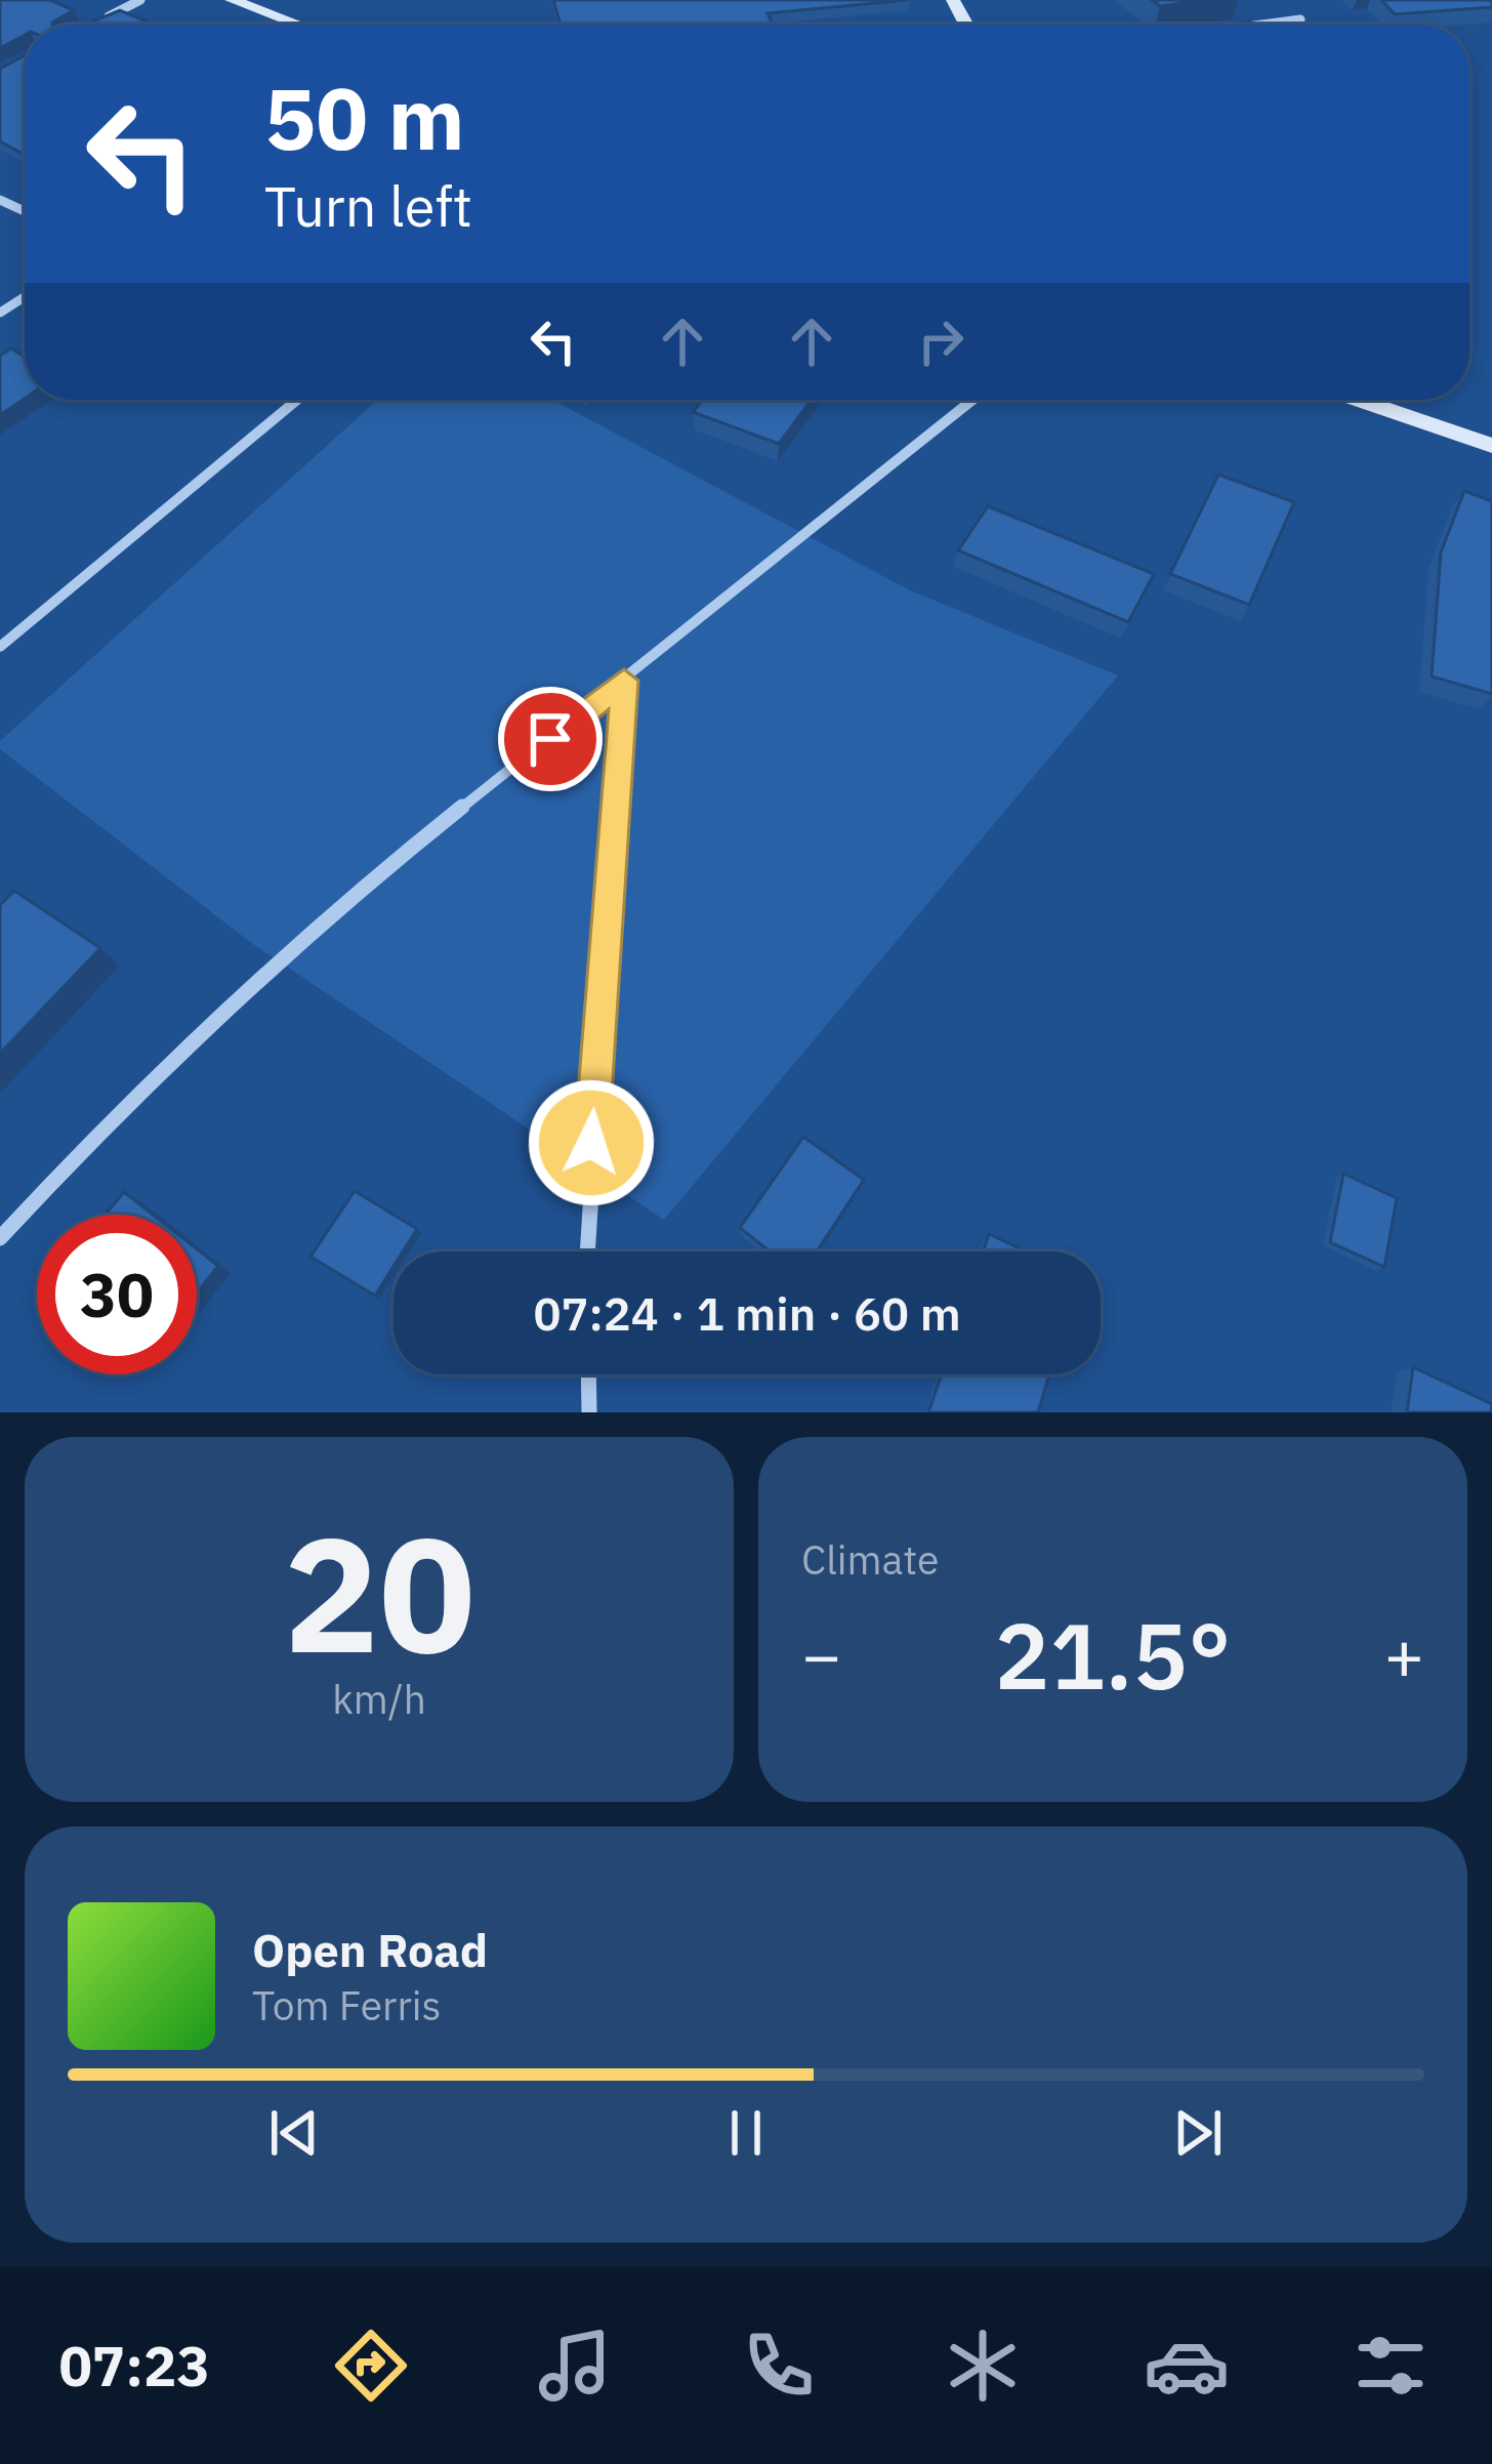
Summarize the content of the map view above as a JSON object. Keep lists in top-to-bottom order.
{
  "page": {
    "turn": ["50 m", "Turn left"],
    "limit": "30",
    "trip": "07:24 · 1 min · 60 m",
    "tile": [
      ["20", "km/h"],
      "Climate"
    ],
    "heat": ["−", "21.5°", "+"],
    "song": ["Open Road", "Tom Ferris"],
    "tabs": "07:23"
  }
}
